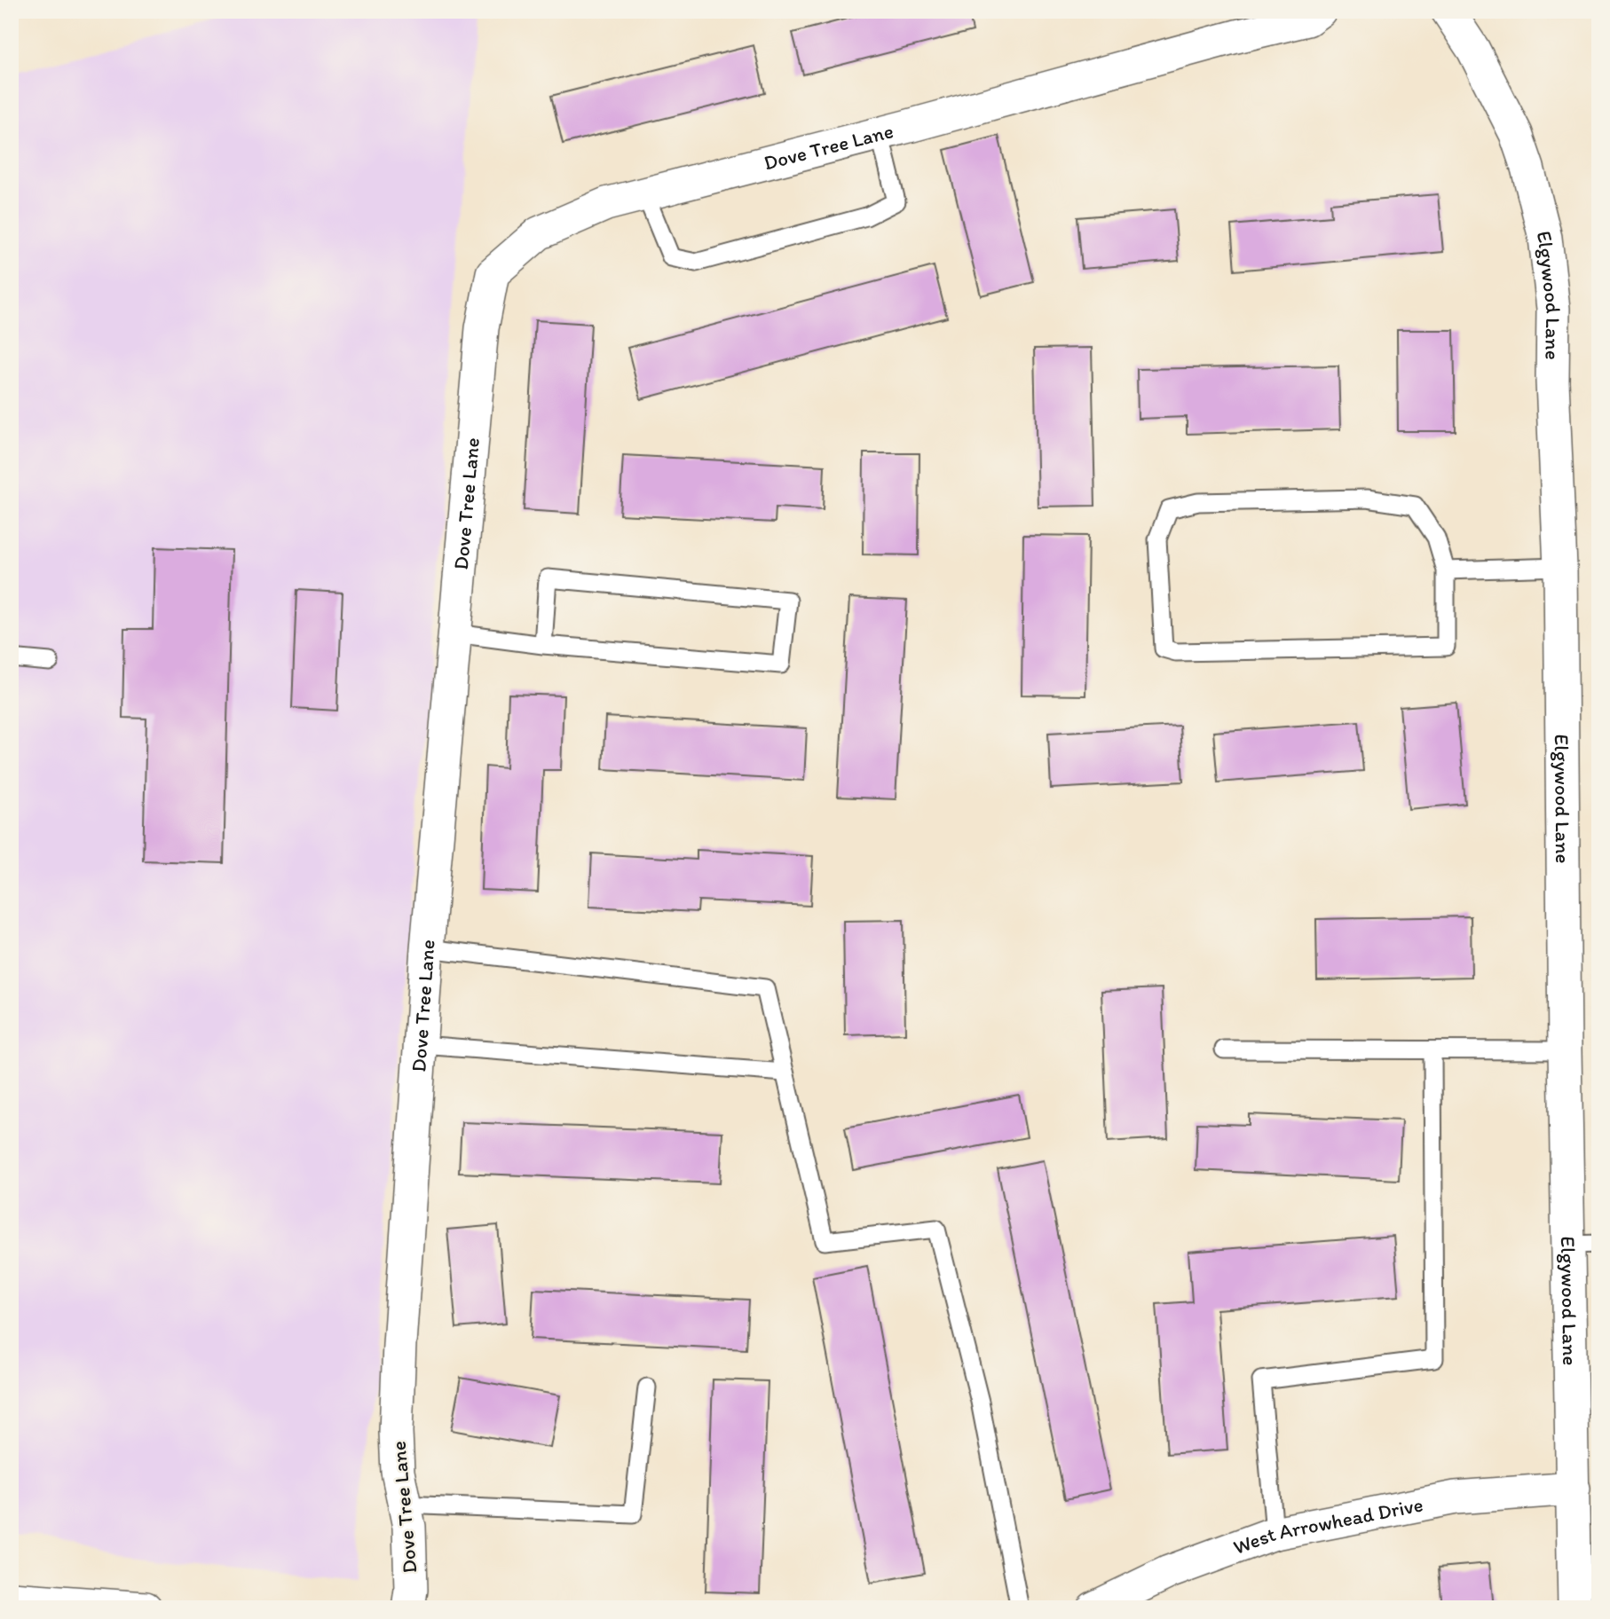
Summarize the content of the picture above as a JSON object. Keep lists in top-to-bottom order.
{
  "streets": {
    "street": ["Dove Tree Lane", "Elgywood Lane", "West Arrowhead Drive"]
  },
  "crossings": [
    ["Elgywood Lane", "West Arrowhead Drive"]
  ]
}
